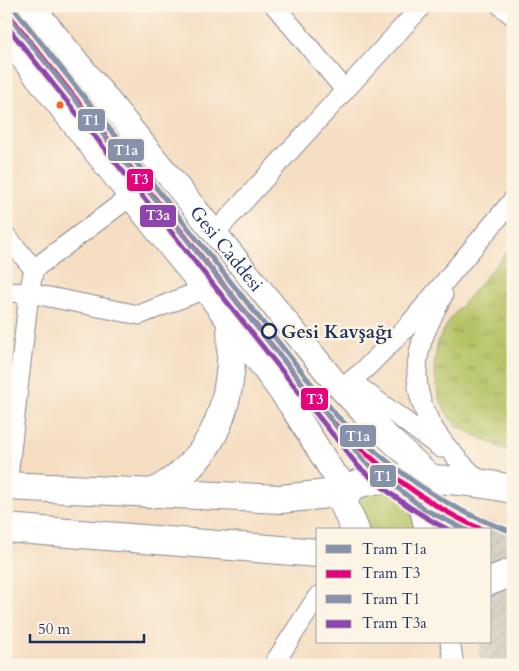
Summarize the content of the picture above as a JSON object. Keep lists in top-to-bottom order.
{
  "streets": {
    "main road": ["Gesi Caddesi"]
  },
  "places": ["Gesi Kavşağı"],
  "lines": [
    "tram line T1a",
    "tram line T3",
    "tram line T1",
    "tram line T3a"
  ],
  "legend": [
    "Tram T1a",
    "Tram T3",
    "Tram T1",
    "Tram T3a"
  ],
  "scale_bar": "50 m"
}
